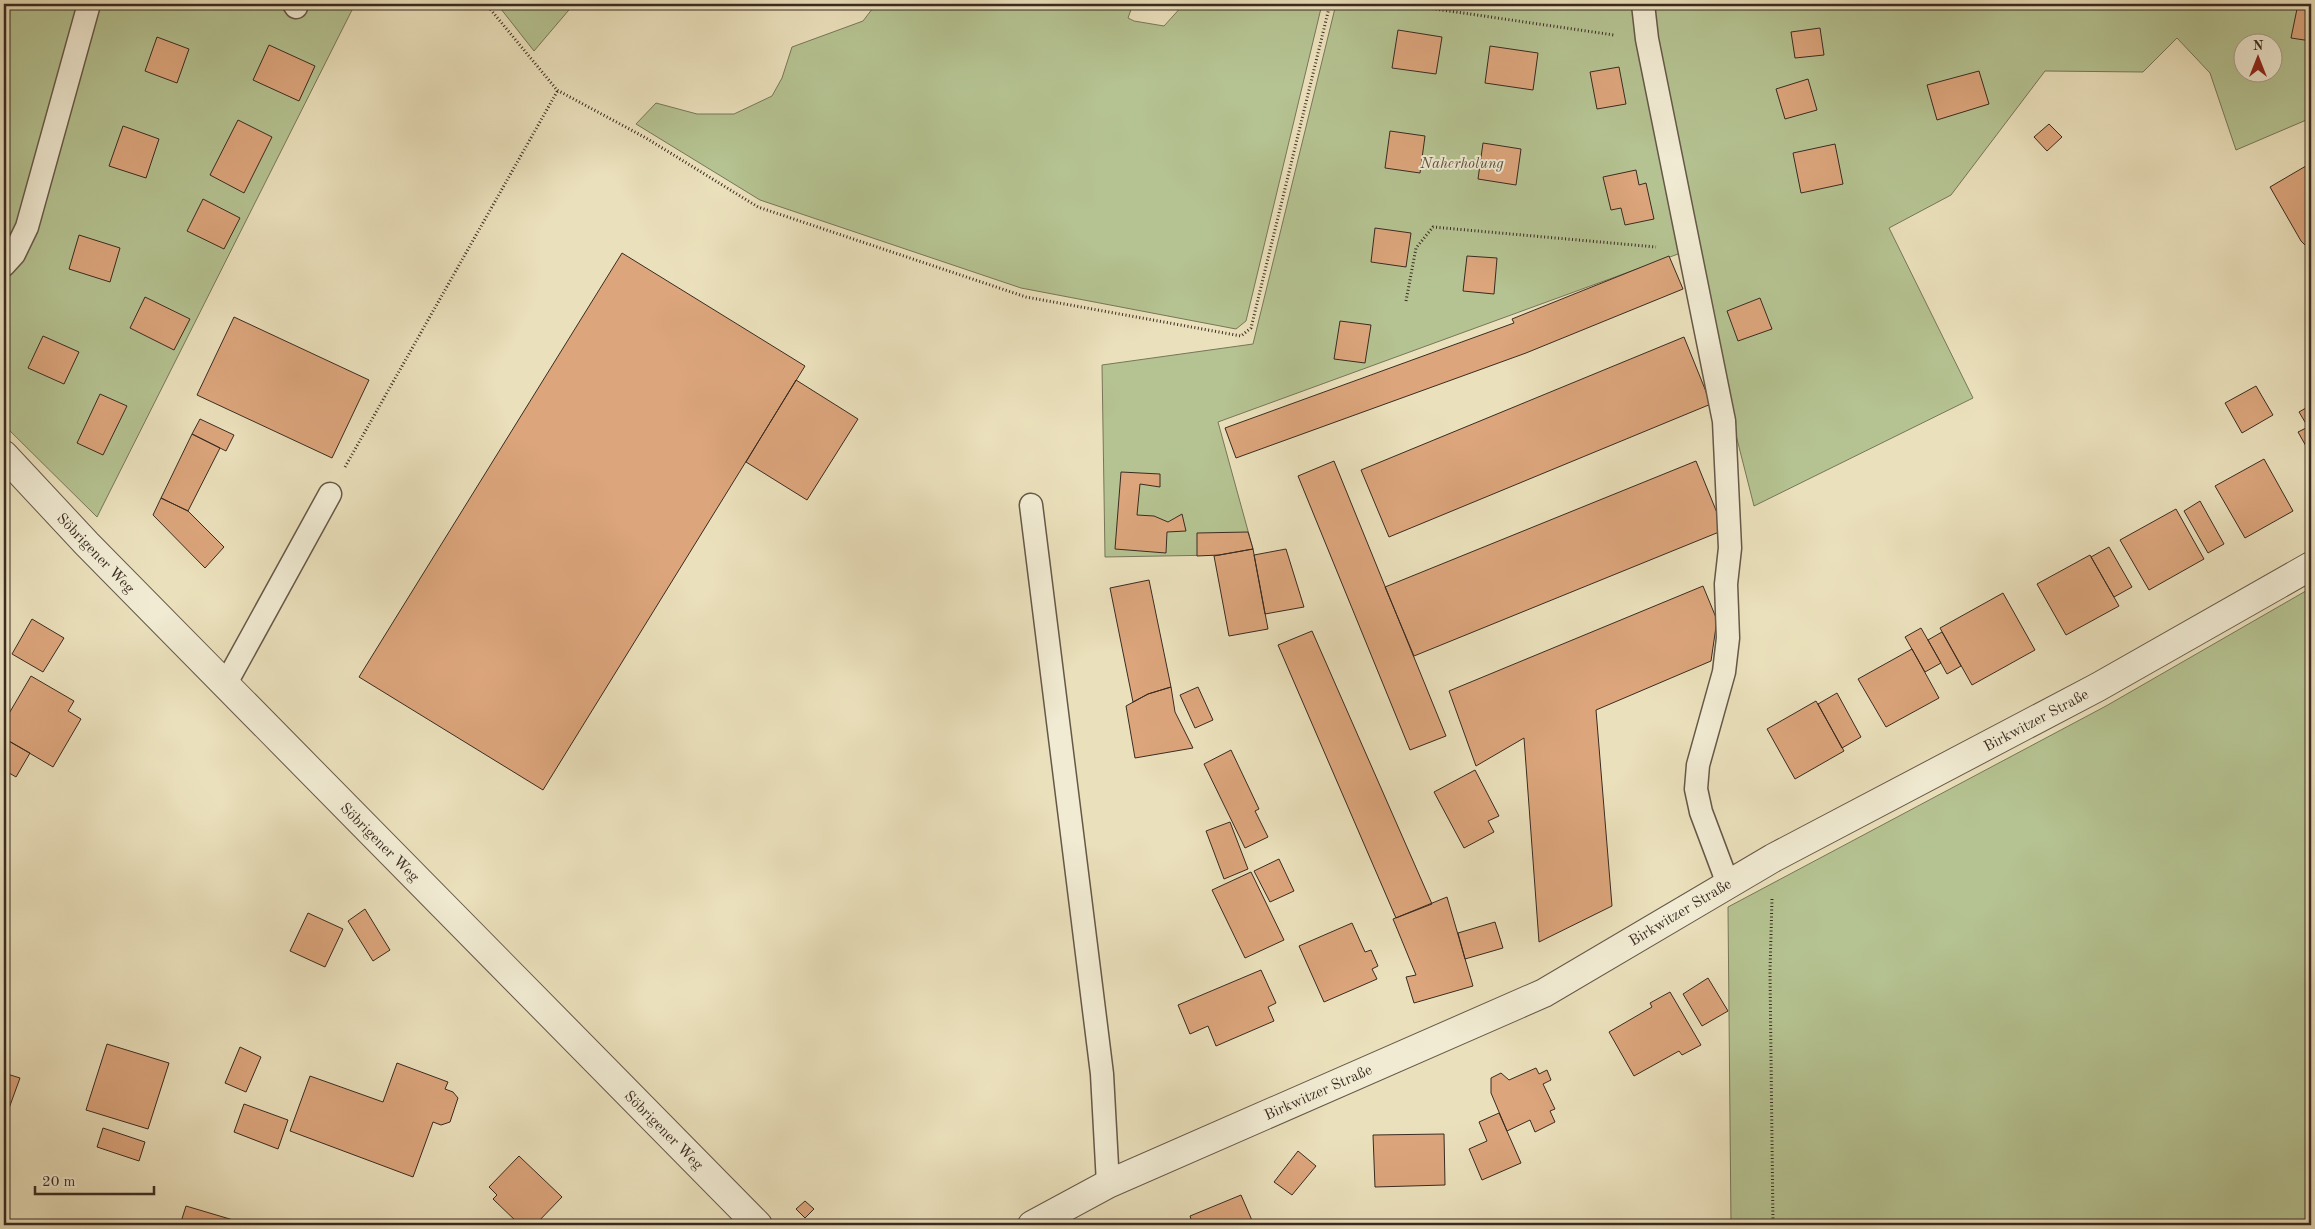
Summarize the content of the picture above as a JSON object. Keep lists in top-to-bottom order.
{
  "streets": {
    "street": ["Söbrigener Weg", "Birkwitzer Straße"]
  },
  "parks": ["Naherholung"],
  "scale_bar": "20 m",
  "north": "top"
}
